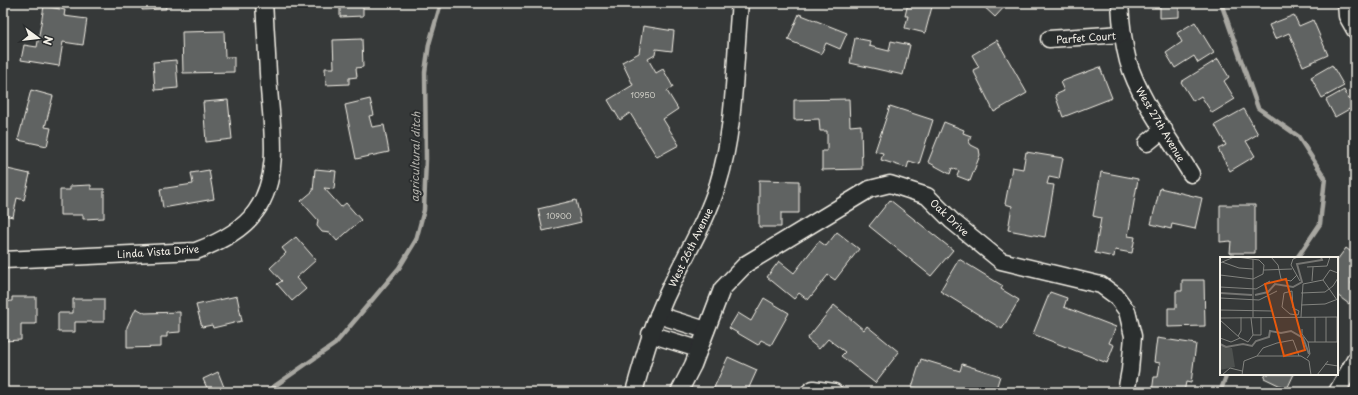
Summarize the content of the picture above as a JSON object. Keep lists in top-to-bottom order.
{
  "streets": {
    "street": [
      "Parfet Court",
      "West 27th Avenue",
      "Oak Drive",
      "West 26th Avenue",
      "Linda Vista Drive"
    ]
  },
  "crossings": [
    ["Parfet Court", "West 27th Avenue"]
  ],
  "water": ["agricultural ditch"],
  "house_numbers": ["10950", "10900"],
  "north": "right"
}
